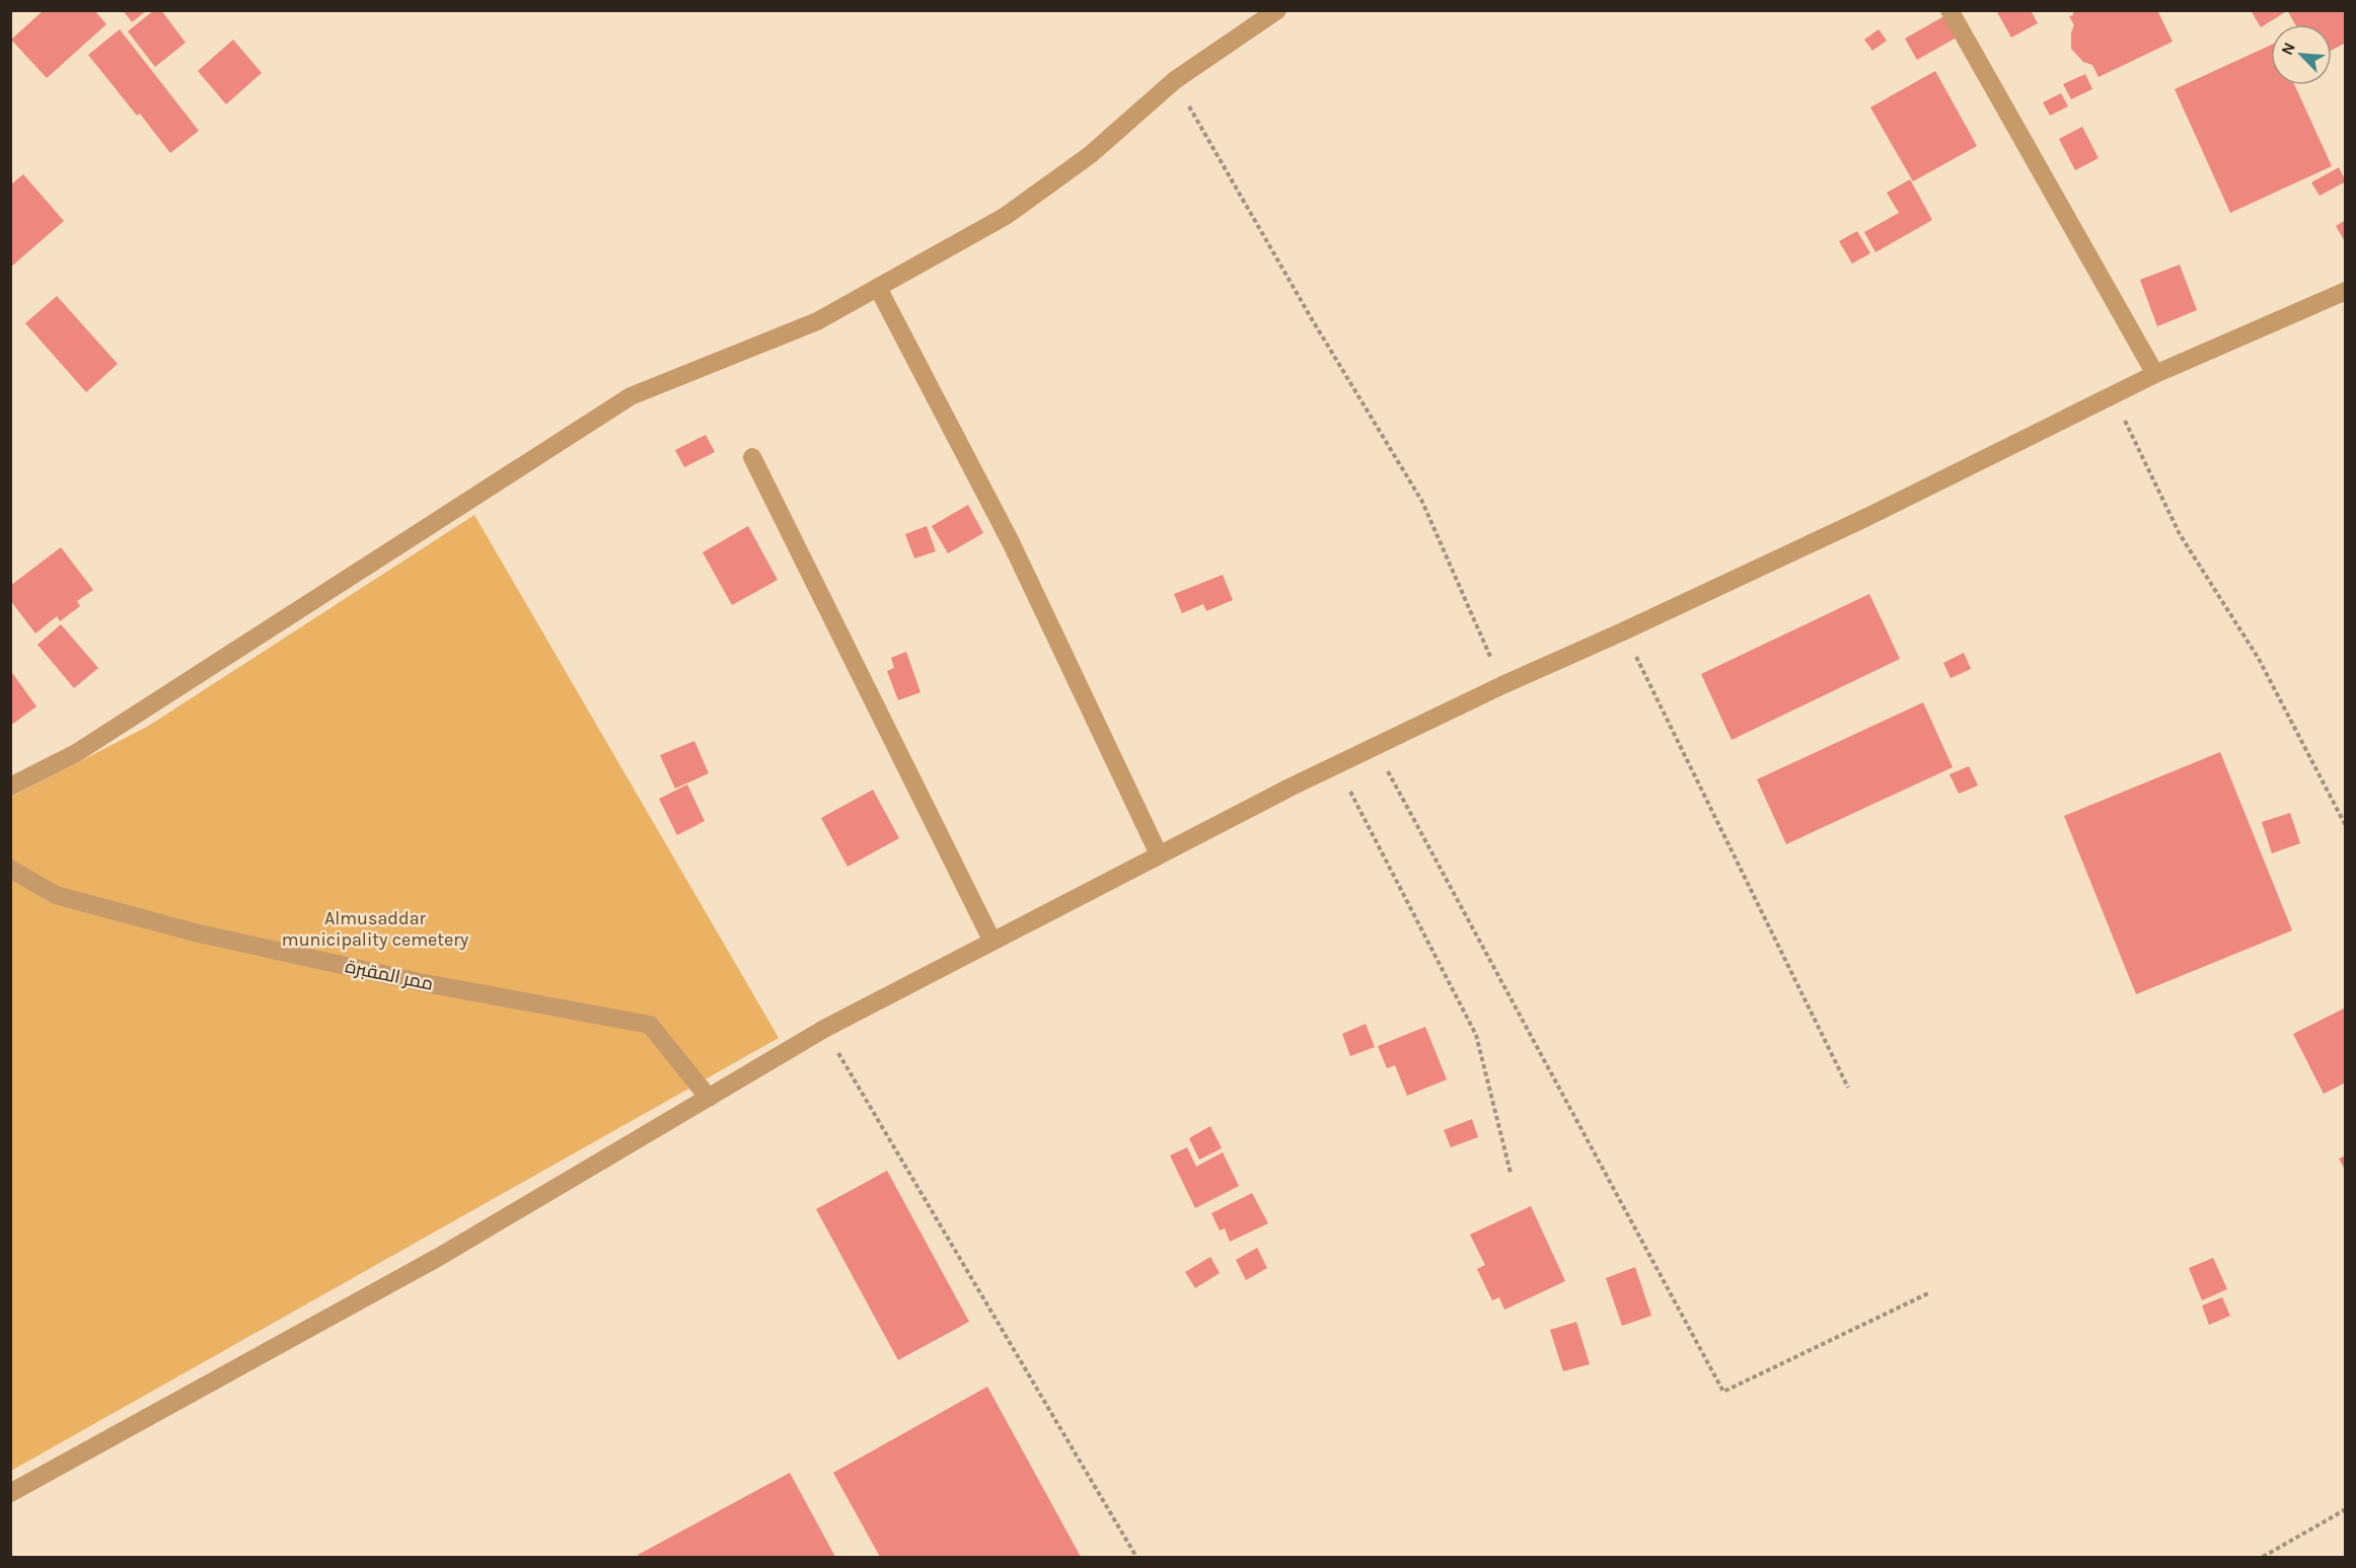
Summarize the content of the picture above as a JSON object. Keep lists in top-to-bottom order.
{
  "streets": {
    "street": ["ممر المقبرة"]
  },
  "parks": ["Almusaddar municipality cemetery"],
  "north": "top left"
}
